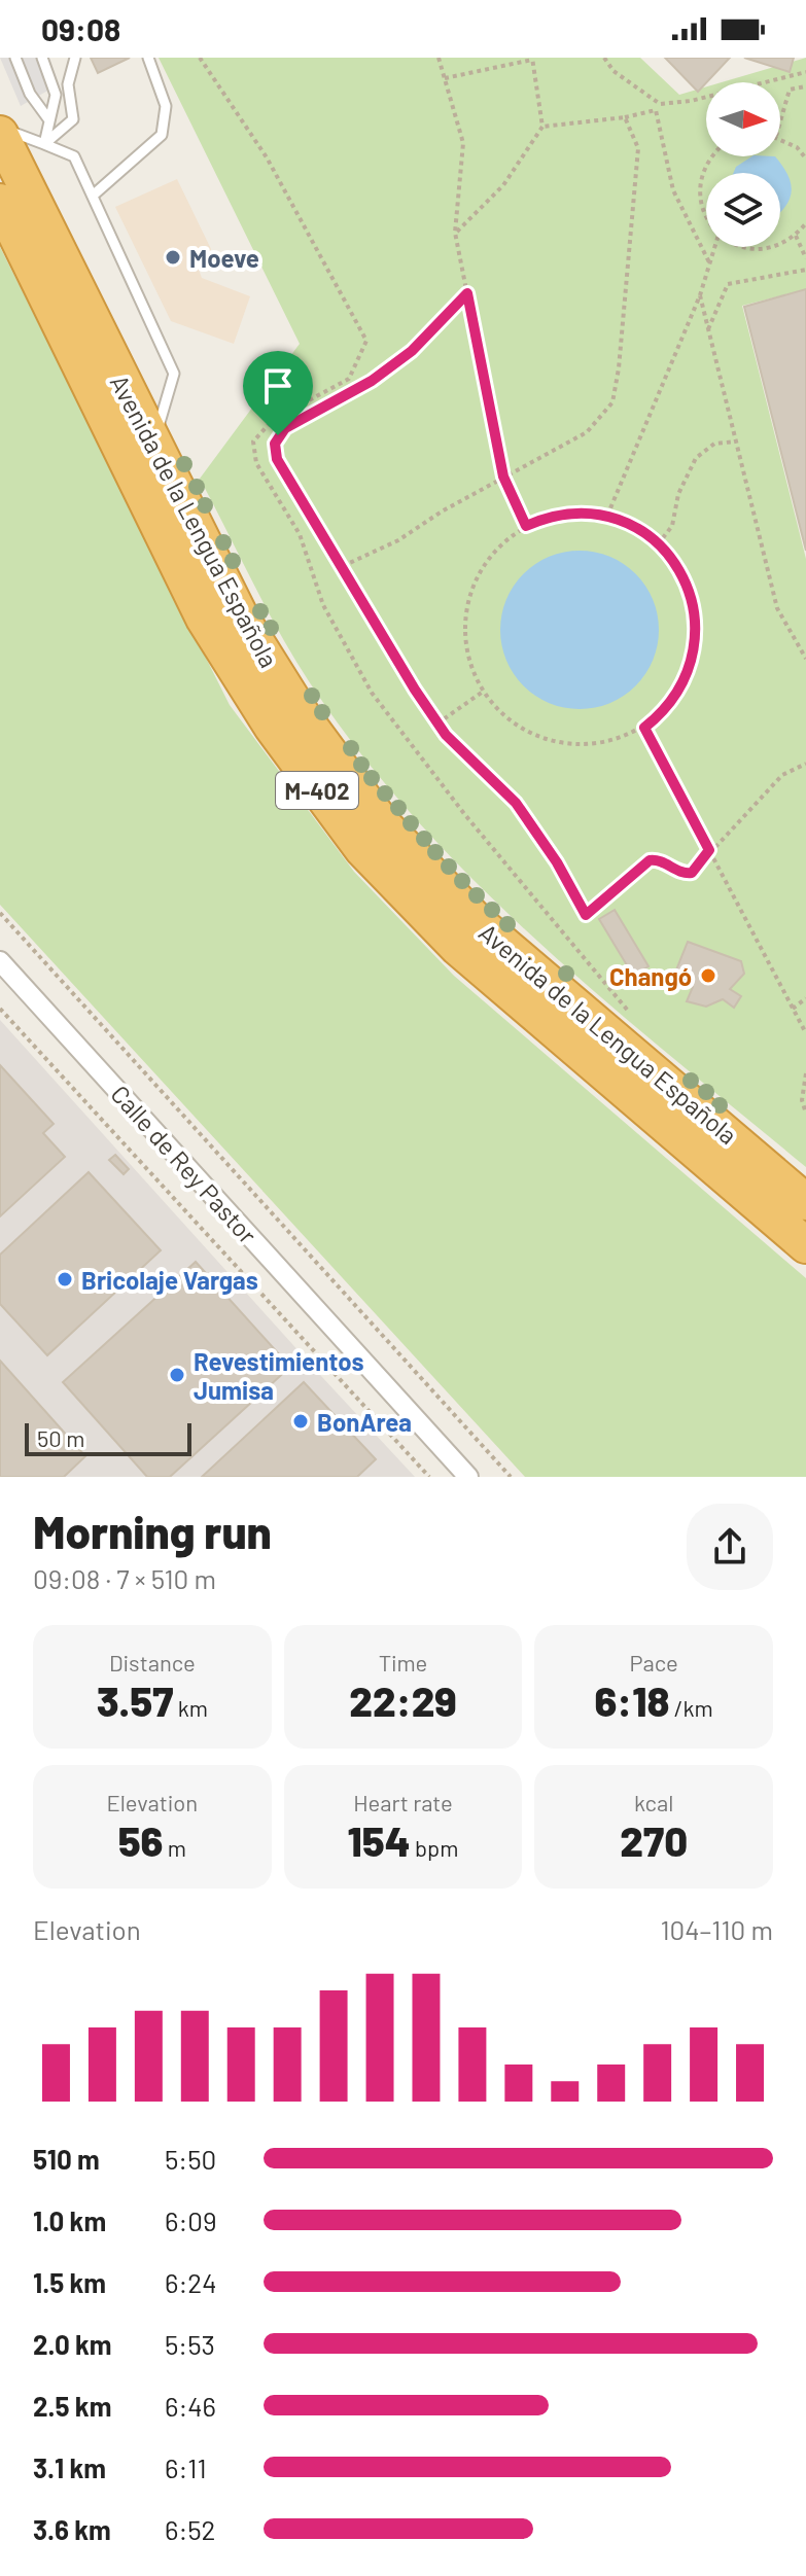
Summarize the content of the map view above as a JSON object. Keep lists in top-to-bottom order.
{
  "streets": {
    "highway": ["Avenida de la Lengua Española", "M-402"],
    "street": ["Calle de Rey Pastor"]
  },
  "places": [
    "Moeve",
    "Changó",
    "Bricolaje Vargas",
    "Revestimientos Jumisa",
    "BonArea"
  ],
  "scale_bar": "50 m",
  "north": "right",
  "page": {
    "status": "09:08",
    "scale": "50 m",
    "heading": ["Morning run", "09:08 · 7 × 510 m"],
    "stats": [
      ["Distance", "3.57 km"],
      ["Time", "22:29"],
      ["Pace", "6:18 /km"],
      ["Elevation", "56 m"],
      ["Heart rate", "154 bpm"],
      ["kcal", "270"]
    ],
    "chart": ["Elevation", "104–110 m"],
    "list": [
      {
        "name": "510 m",
        "note": "5:50"
      },
      {
        "name": "1.0 km",
        "note": "6:09"
      },
      {
        "name": "1.5 km",
        "note": "6:24"
      },
      {
        "name": "2.0 km",
        "note": "5:53"
      },
      {
        "name": "2.5 km",
        "note": "6:46"
      },
      {
        "name": "3.1 km",
        "note": "6:11"
      },
      {
        "name": "3.6 km",
        "note": "6:52"
      }
    ]
  }
}
